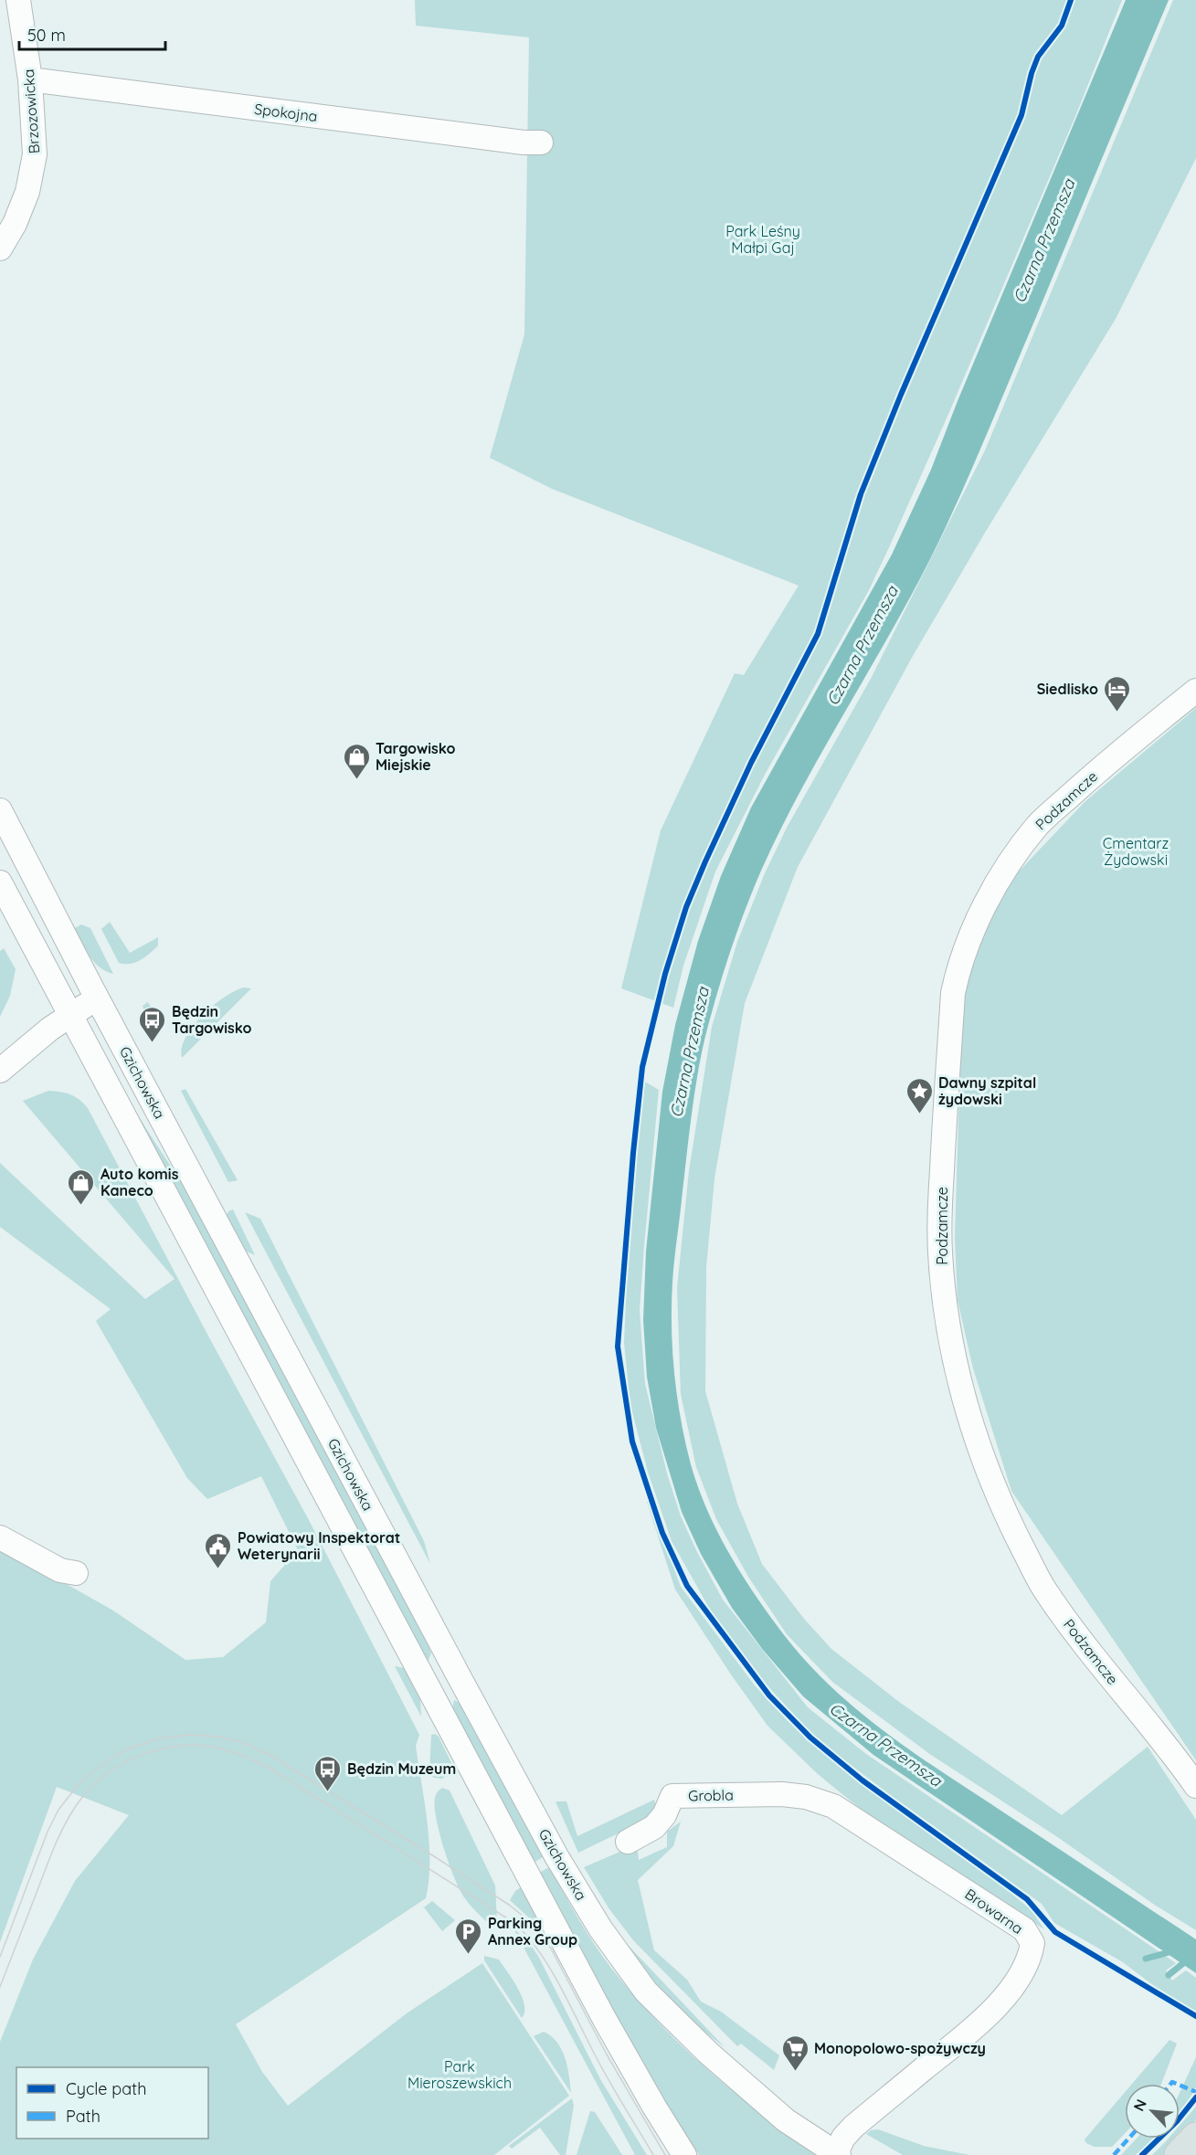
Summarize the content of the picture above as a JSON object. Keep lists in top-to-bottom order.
{
  "streets": {
    "street": [
      "Brzozowicka",
      "Spokojna",
      "Podzamcze",
      "Gzichowska",
      "Grobla",
      "Browarna"
    ]
  },
  "crossings": [
    ["Brzozowicka", "Spokojna"],
    ["Gzichowska", "Browarna"],
    ["Grobla", "Browarna"]
  ],
  "water": ["Czarna Przemsza"],
  "parks": ["Park Leśny Małpi Gaj", "Cmentarz Żydowski", "Park Mieroszewskich"],
  "places": {
    "hotel": ["Siedlisko"],
    "shop": ["Targowisko Miejskie", "Auto komis Kaneco"],
    "bus stop": ["Będzin Targowisko", "Będzin Muzeum"],
    "place": ["Dawny szpital żydowski"],
    "public building": ["Powiatowy Inspektorat Weterynarii"],
    "parking": ["Parking Annex Group"],
    "supermarket": ["Monopolowo-spożywczy"]
  },
  "legend": ["Cycle path", "Path"],
  "scale_bar": "50 m",
  "north": "top left"
}
